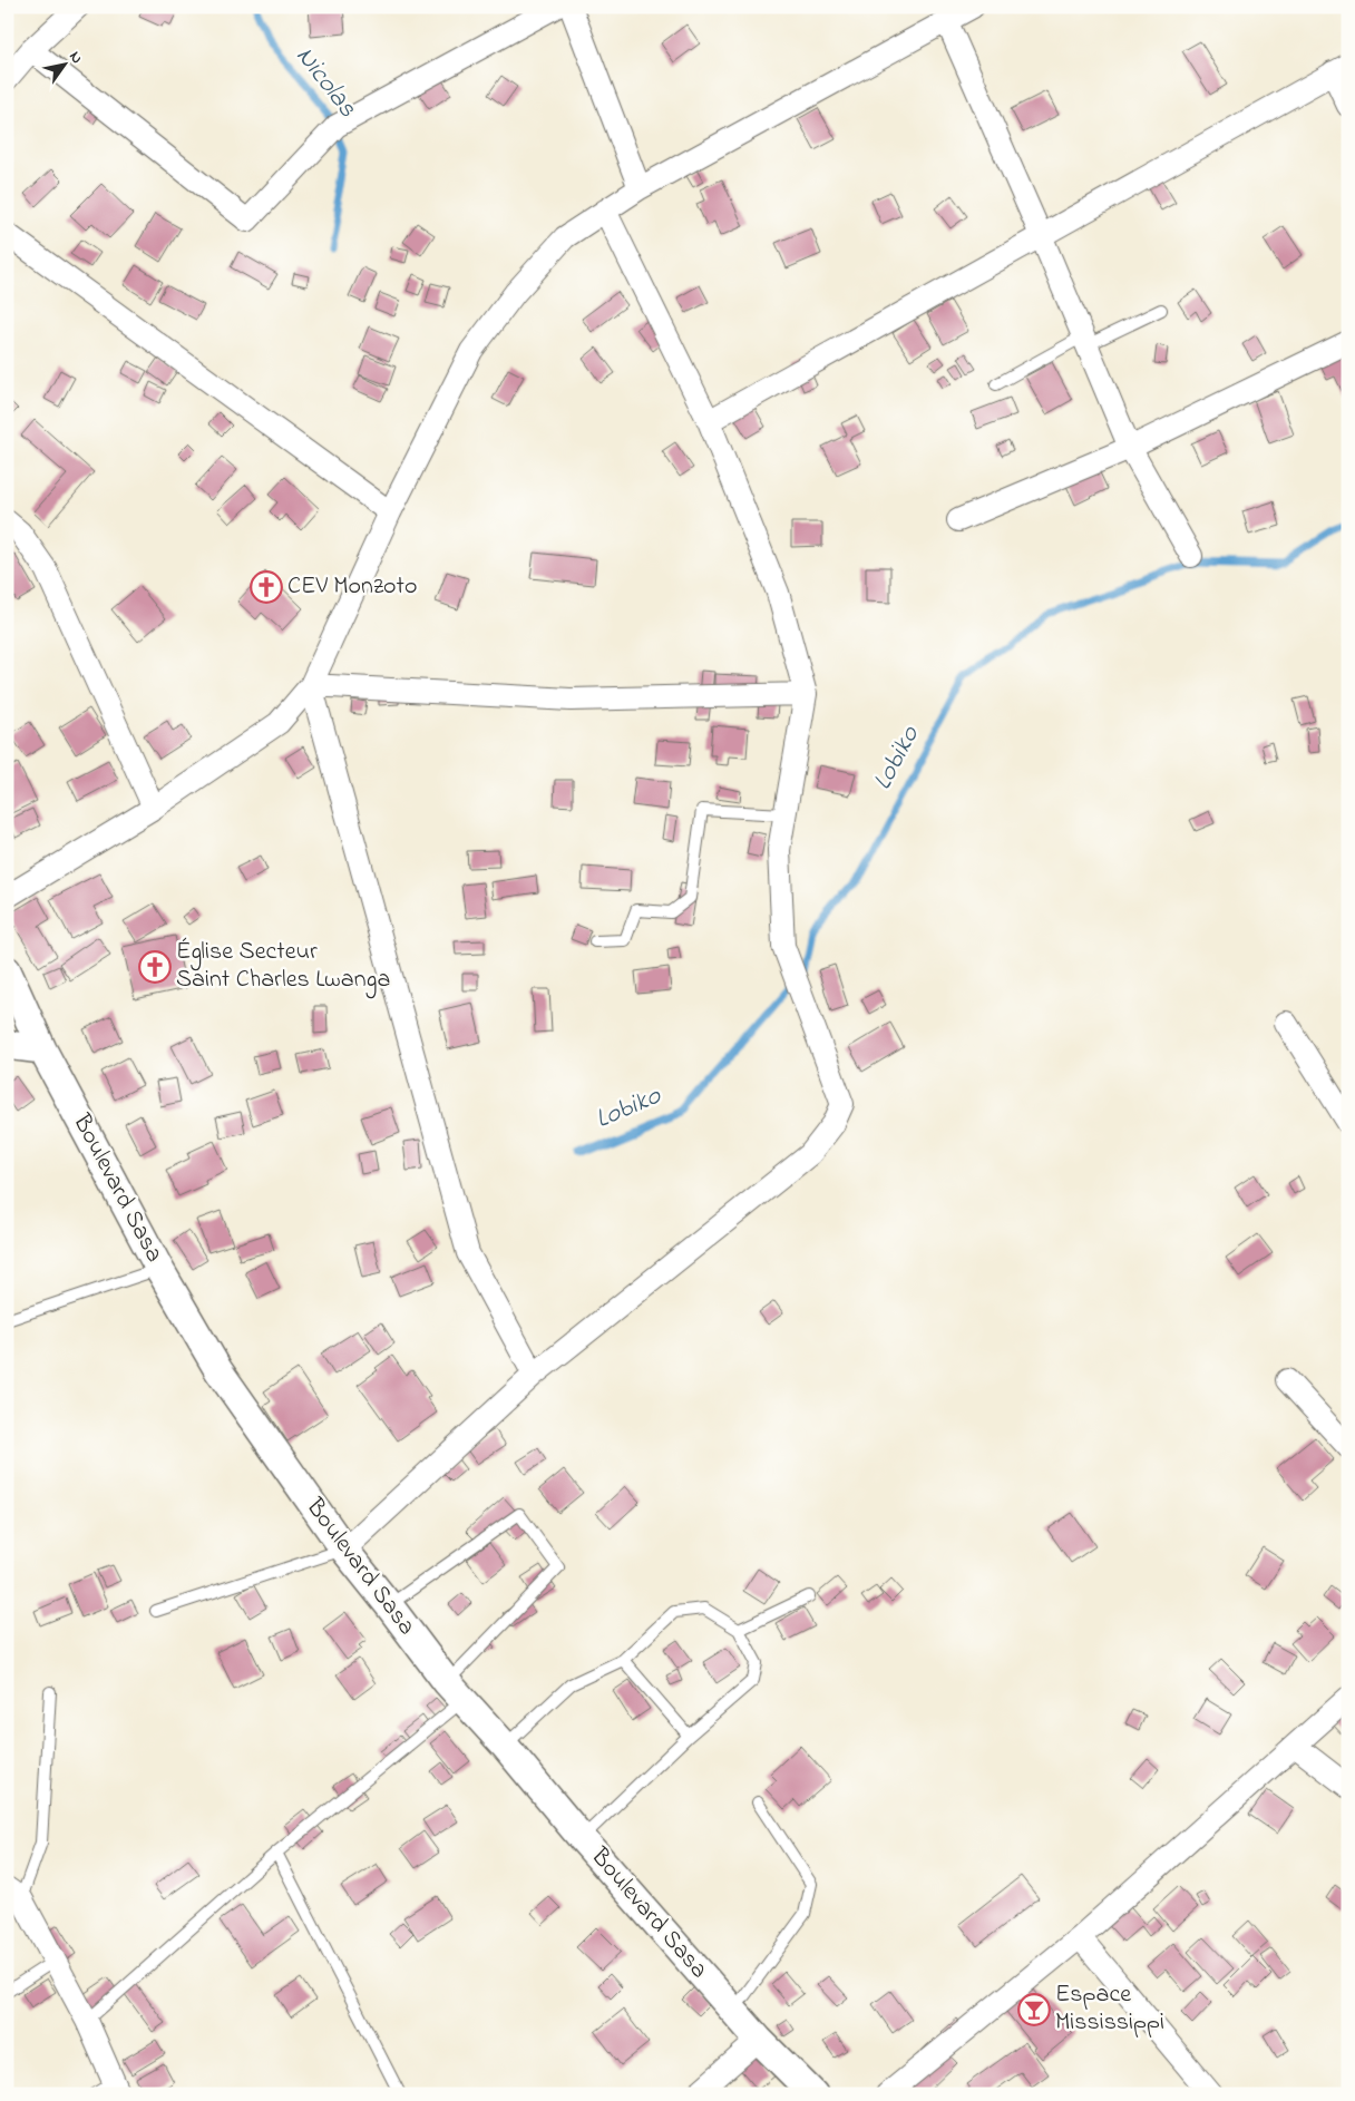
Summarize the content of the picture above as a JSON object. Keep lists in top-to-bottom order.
{
  "streets": {
    "street": ["Boulevard Sasa"]
  },
  "water": ["Nicolas", "Lobiko"],
  "places": {
    "church": ["CEV Monzoto", "Église Secteur Saint Charles Lwanga"],
    "bar": ["Espace Mississippi"]
  },
  "north": "top right"
}
